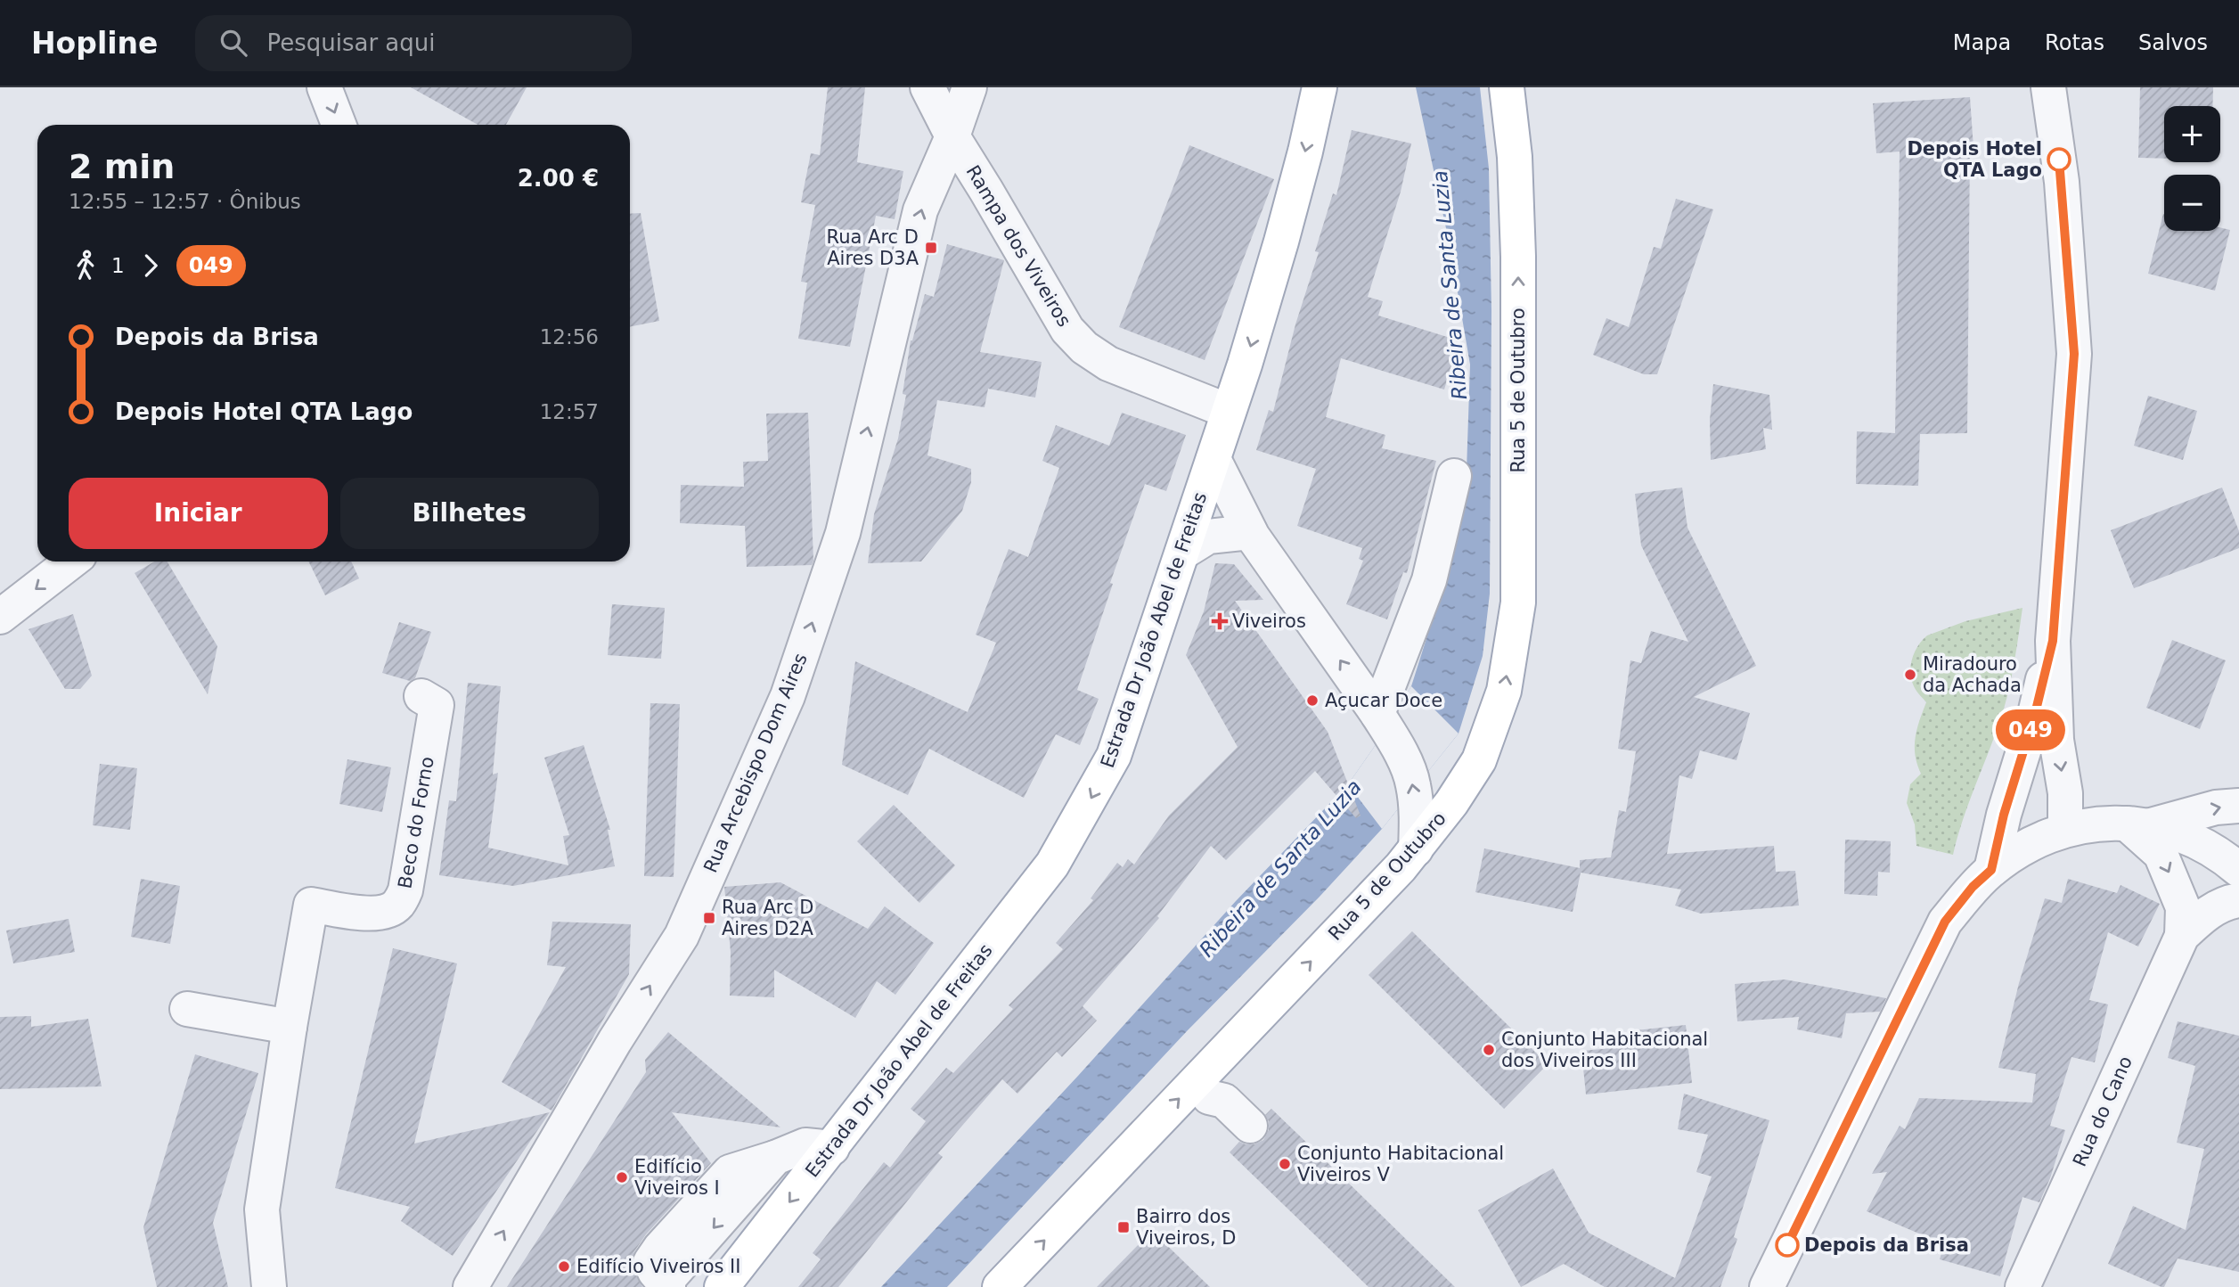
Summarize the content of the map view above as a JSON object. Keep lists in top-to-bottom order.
{
  "streets": {
    "main road": ["Rua 5 de Outubro", "Estrada Dr João Abel de Freitas"],
    "street": [
      "Rampa dos Viveiros",
      "Rua Arcebispo Dom Aires",
      "Beco do Forno",
      "Rua do Cano"
    ]
  },
  "crossings": [
    ["Rampa dos Viveiros", "Estrada Dr João Abel de Freitas"],
    ["Rampa dos Viveiros", "Rua Arcebispo Dom Aires"]
  ],
  "one_way": ["Rua 5 de Outubro", "Estrada Dr João Abel de Freitas", "Rua Arcebispo Dom Aires"],
  "water": ["Ribeira de Santa Luzia"],
  "places": {
    "other": [
      "Depois Hotel QTA Lago",
      "Miradouro da Achada",
      "Açucar Doce",
      "Conjunto Habitacional dos Viveiros III",
      "Conjunto Habitacional Viveiros V",
      "Edifício Viveiros I",
      "Depois da Brisa",
      "Edifício Viveiros II"
    ],
    "transit": ["Rua Arc D Aires D3A", "Rua Arc D Aires D2A", "Bairro dos Viveiros, D"],
    "health": ["Viveiros"]
  },
  "lines": ["bus line 049"],
  "page": {
    "header": "Hopline",
    "search": "Pesquisar aqui",
    "nav": ["Mapa", "Rotas", "Salvos"],
    "on_map": "049",
    "map_buttons": ["+", "−"],
    "heading": ["2 min", "12:55 – 12:57 · Ônibus", "2.00 €"],
    "legs": ["1", "049"],
    "list": [
      {
        "name": "Depois da Brisa",
        "value": "12:56"
      },
      {
        "name": "Depois Hotel QTA Lago",
        "value": "12:57"
      }
    ],
    "buttons": ["Iniciar", "Bilhetes"]
  }
}
